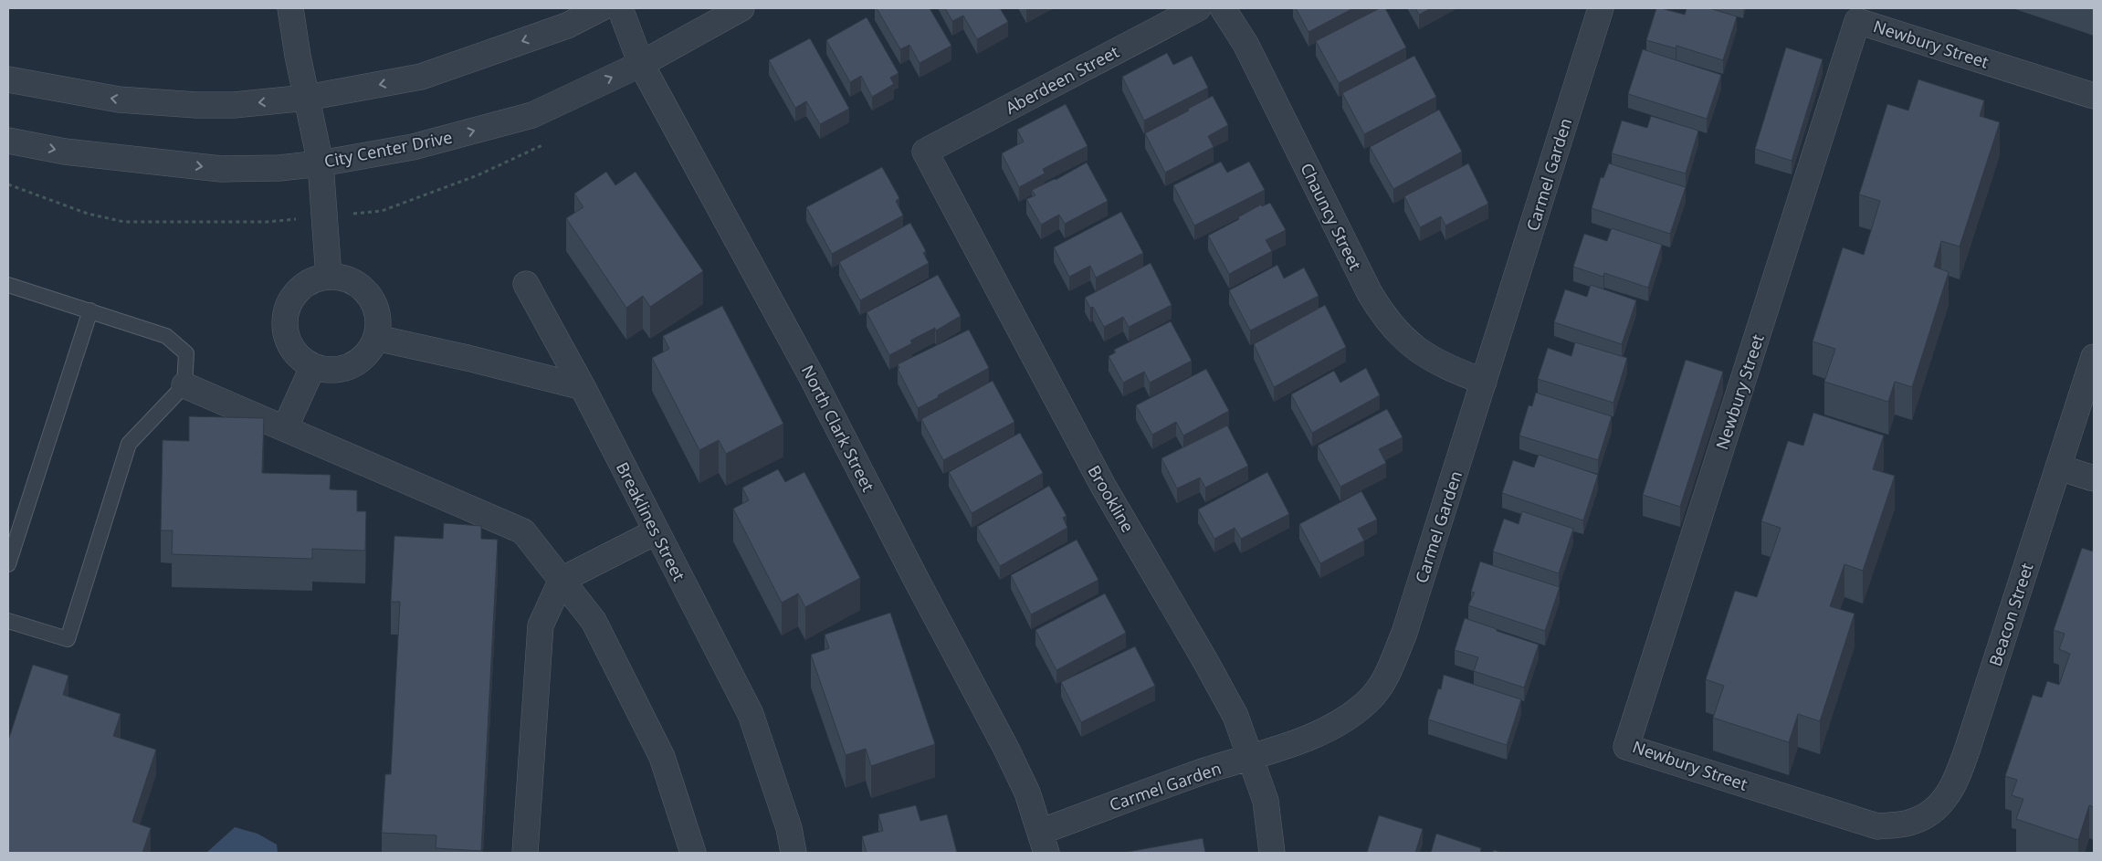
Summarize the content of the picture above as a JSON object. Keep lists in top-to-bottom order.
{
  "streets": {
    "street": [
      "Newbury Street",
      "Aberdeen Street",
      "City Center Drive",
      "Carmel Garden",
      "Chauncy Street",
      "North Clark Street",
      "Brookline",
      "Breaklines Street",
      "Beacon Street"
    ]
  },
  "crossings": [
    ["Newbury Street", "Beacon Street"],
    ["Aberdeen Street", "Brookline"],
    ["City Center Drive", "North Clark Street"],
    ["Carmel Garden", "Chauncy Street"],
    ["Carmel Garden", "North Clark Street"],
    ["Carmel Garden", "Brookline"]
  ]
}
